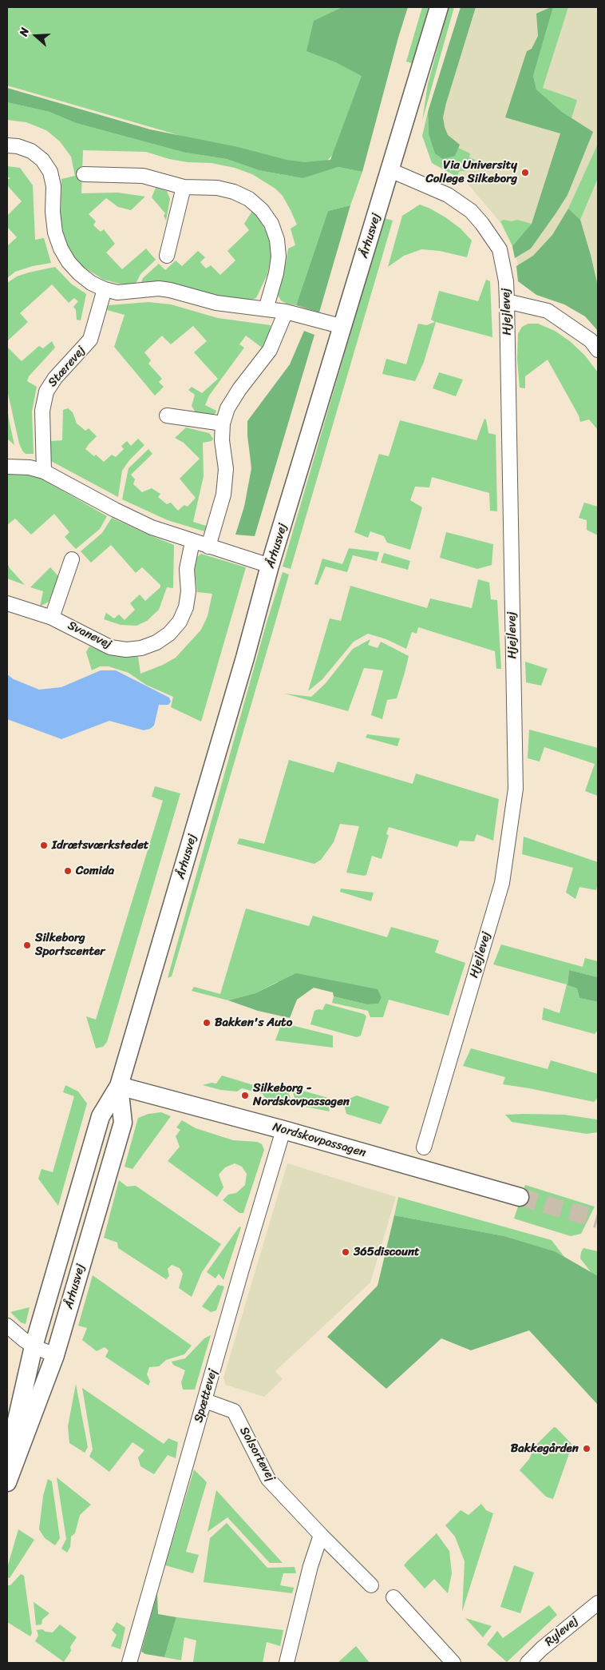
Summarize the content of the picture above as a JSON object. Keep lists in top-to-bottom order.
{
  "streets": {
    "street": [
      "Århusvej",
      "Hjejlevej",
      "Stærevej",
      "Svanevej",
      "Nordskovpassagen",
      "Spættevej",
      "Solsortevej",
      "Rylevej"
    ]
  },
  "crossings": [
    ["Århusvej", "Hjejlevej"],
    ["Århusvej", "Nordskovpassagen"],
    ["Nordskovpassagen", "Spættevej"],
    ["Spættevej", "Solsortevej"]
  ],
  "places": [
    "Via University College Silkeborg",
    "Idrætsværkstedet",
    "Comida",
    "Silkeborg Sportscenter",
    "Bakken's Auto",
    "Silkeborg - Nordskovpassagen",
    "365discount",
    "Bakkegården"
  ],
  "north": "left"
}
